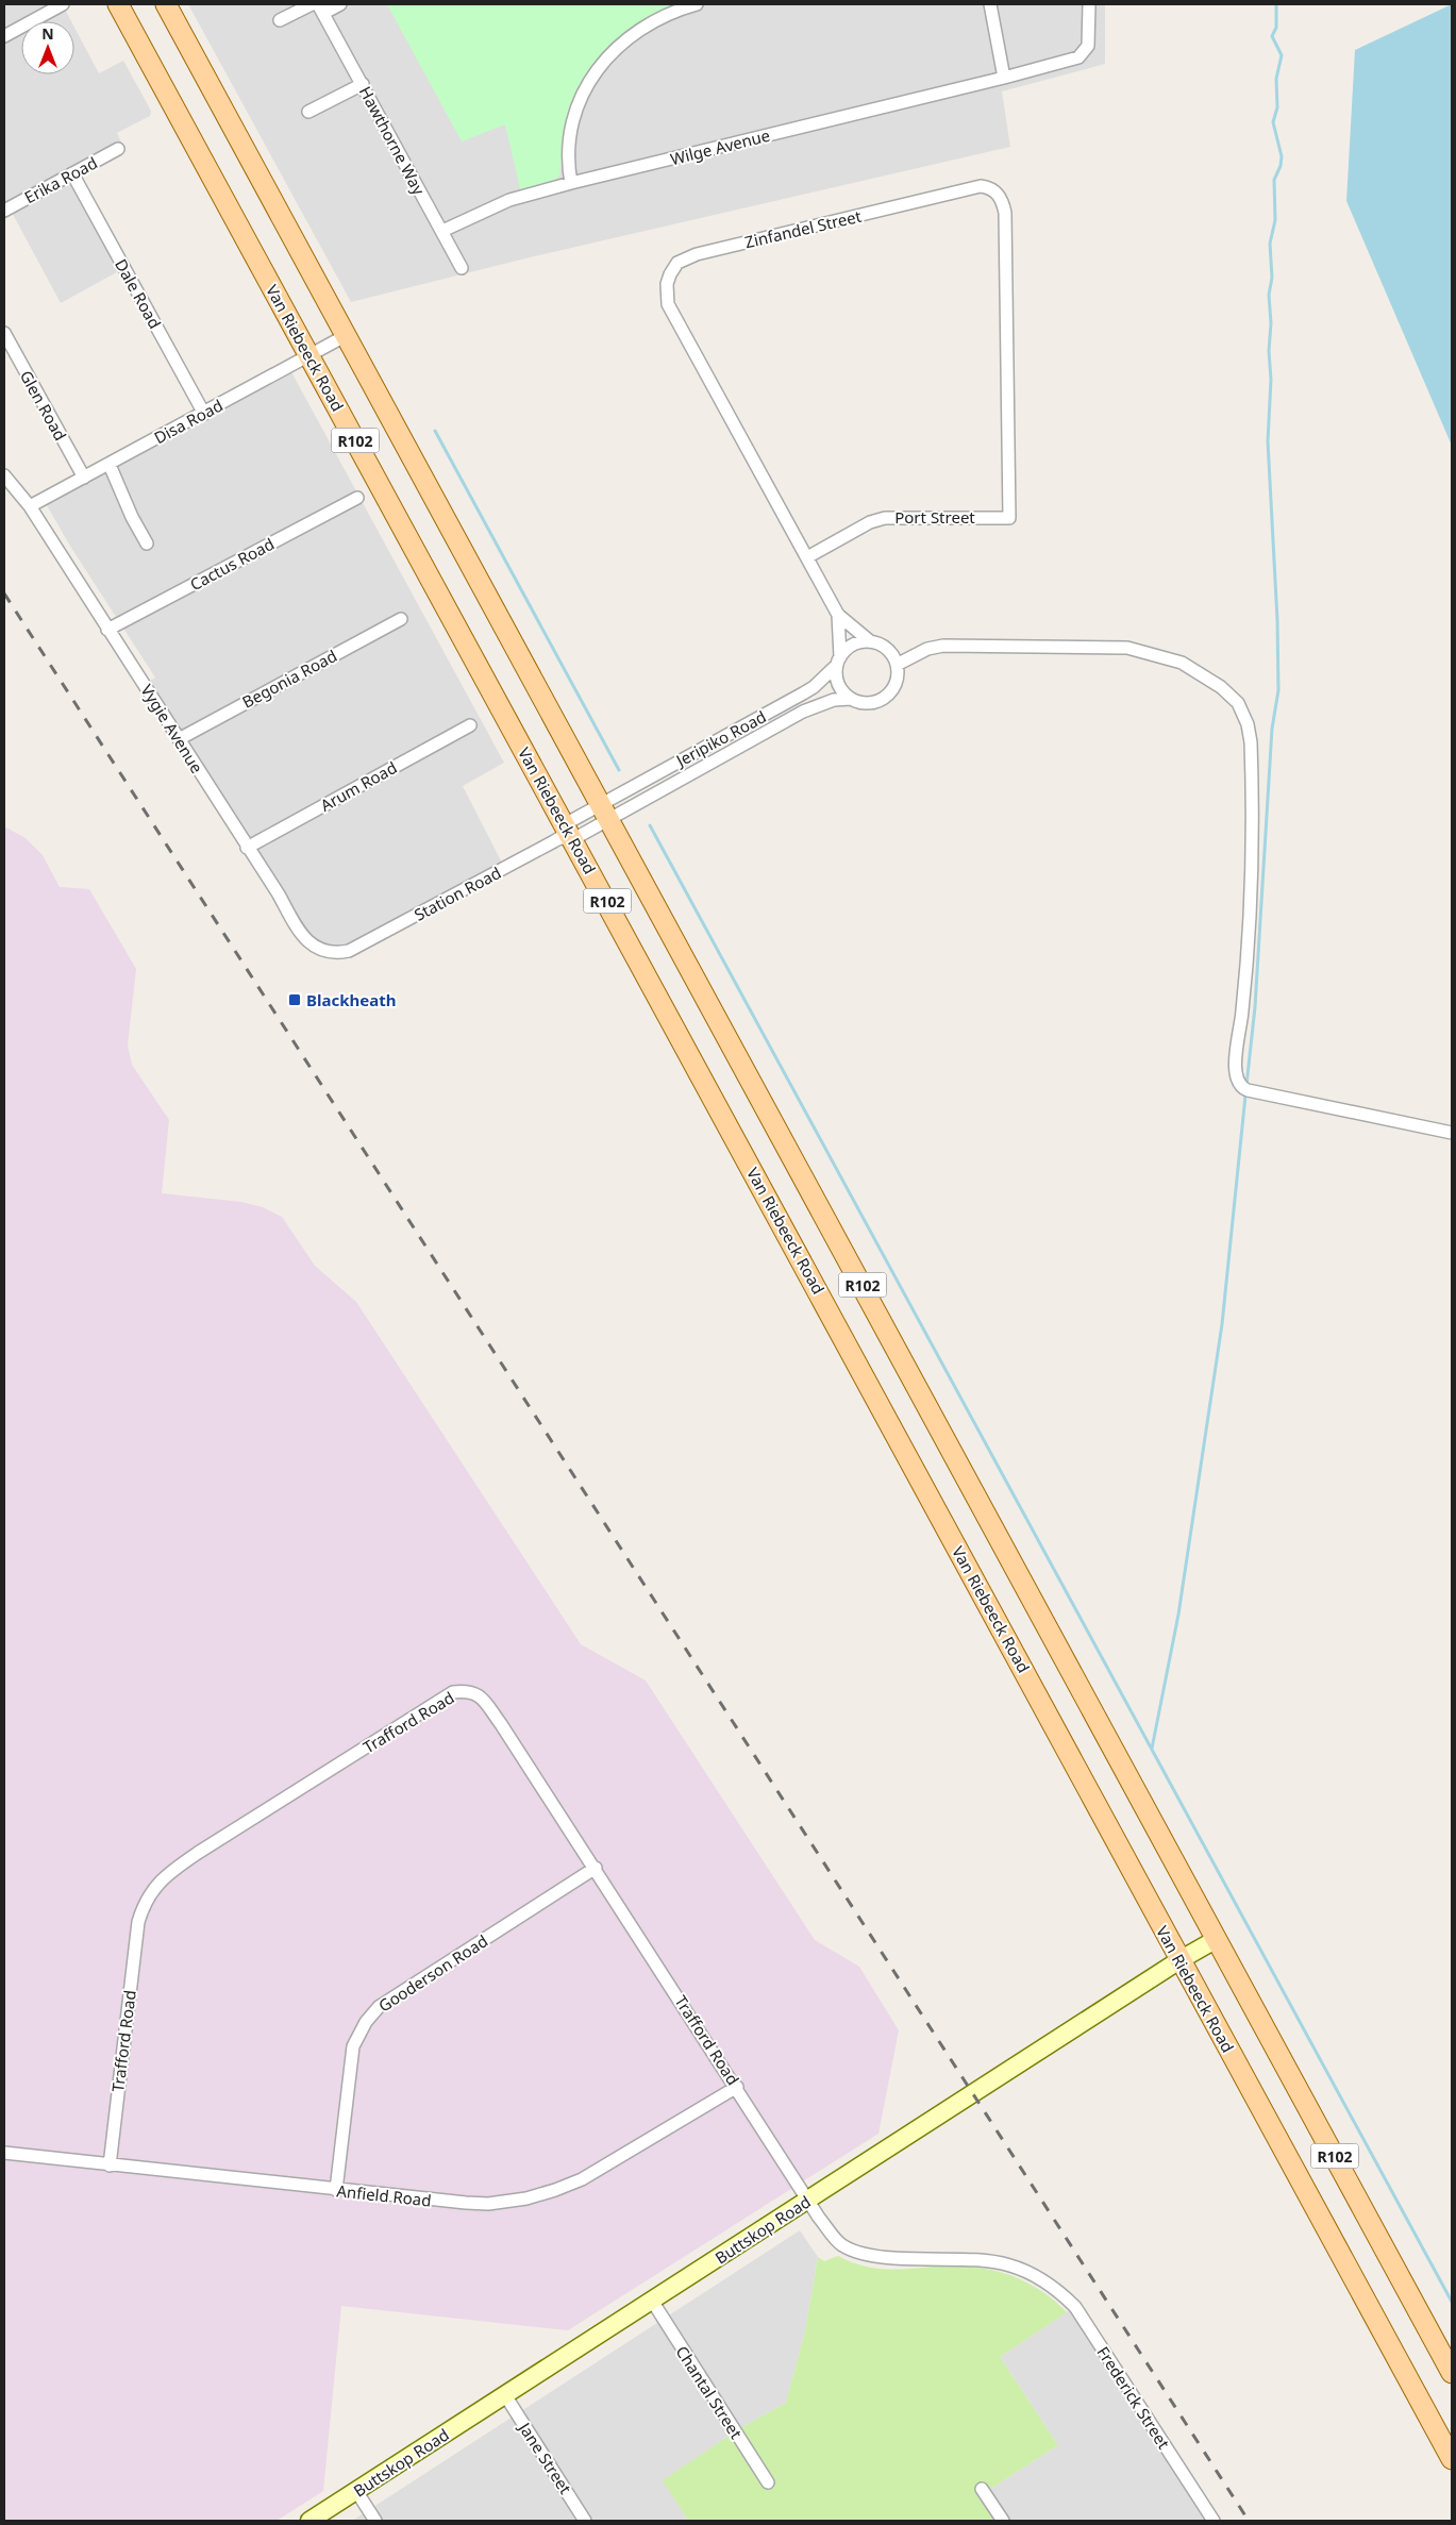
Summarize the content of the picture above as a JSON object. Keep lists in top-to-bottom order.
{
  "streets": {
    "main road": ["Van Riebeeck Road", "R102"],
    "street": [
      "Hawthorne Way",
      "Wilge Avenue",
      "Erika Road",
      "Zinfandel Street",
      "Dale Road",
      "Glen Road",
      "Disa Road",
      "Port Street",
      "Cactus Road",
      "Begonia Road",
      "Vygie Avenue",
      "Jeripiko Road",
      "Arum Road",
      "Station Road",
      "Trafford Road",
      "Gooderson Road",
      "Anfield Road",
      "Buttskop Road",
      "Chantal Street",
      "Frederick Street",
      "Jane Street"
    ]
  },
  "crossings": [
    ["Hawthorne Way", "Wilge Avenue"],
    ["Erika Road", "Dale Road"],
    ["Zinfandel Street", "Port Street"],
    ["Zinfandel Street", "Jeripiko Road"],
    ["Dale Road", "Disa Road"],
    ["Van Riebeeck Road", "Disa Road"],
    ["Van Riebeeck Road", "Station Road"],
    ["Van Riebeeck Road", "Buttskop Road"],
    ["Glen Road", "Disa Road"],
    ["Disa Road", "R102"],
    ["Disa Road", "Vygie Avenue"],
    ["R102", "Jeripiko Road"],
    ["R102", "Buttskop Road"],
    ["Cactus Road", "Vygie Avenue"],
    ["Begonia Road", "Vygie Avenue"],
    ["Vygie Avenue", "Arum Road"],
    ["Vygie Avenue", "Station Road"],
    ["Trafford Road", "Gooderson Road"],
    ["Trafford Road", "Anfield Road"],
    ["Trafford Road", "Buttskop Road"],
    ["Trafford Road", "Frederick Street"],
    ["Gooderson Road", "Anfield Road"],
    ["Buttskop Road", "Chantal Street"],
    ["Buttskop Road", "Jane Street"]
  ],
  "places": {
    "transit": ["Blackheath"]
  },
  "north": "top"
}
